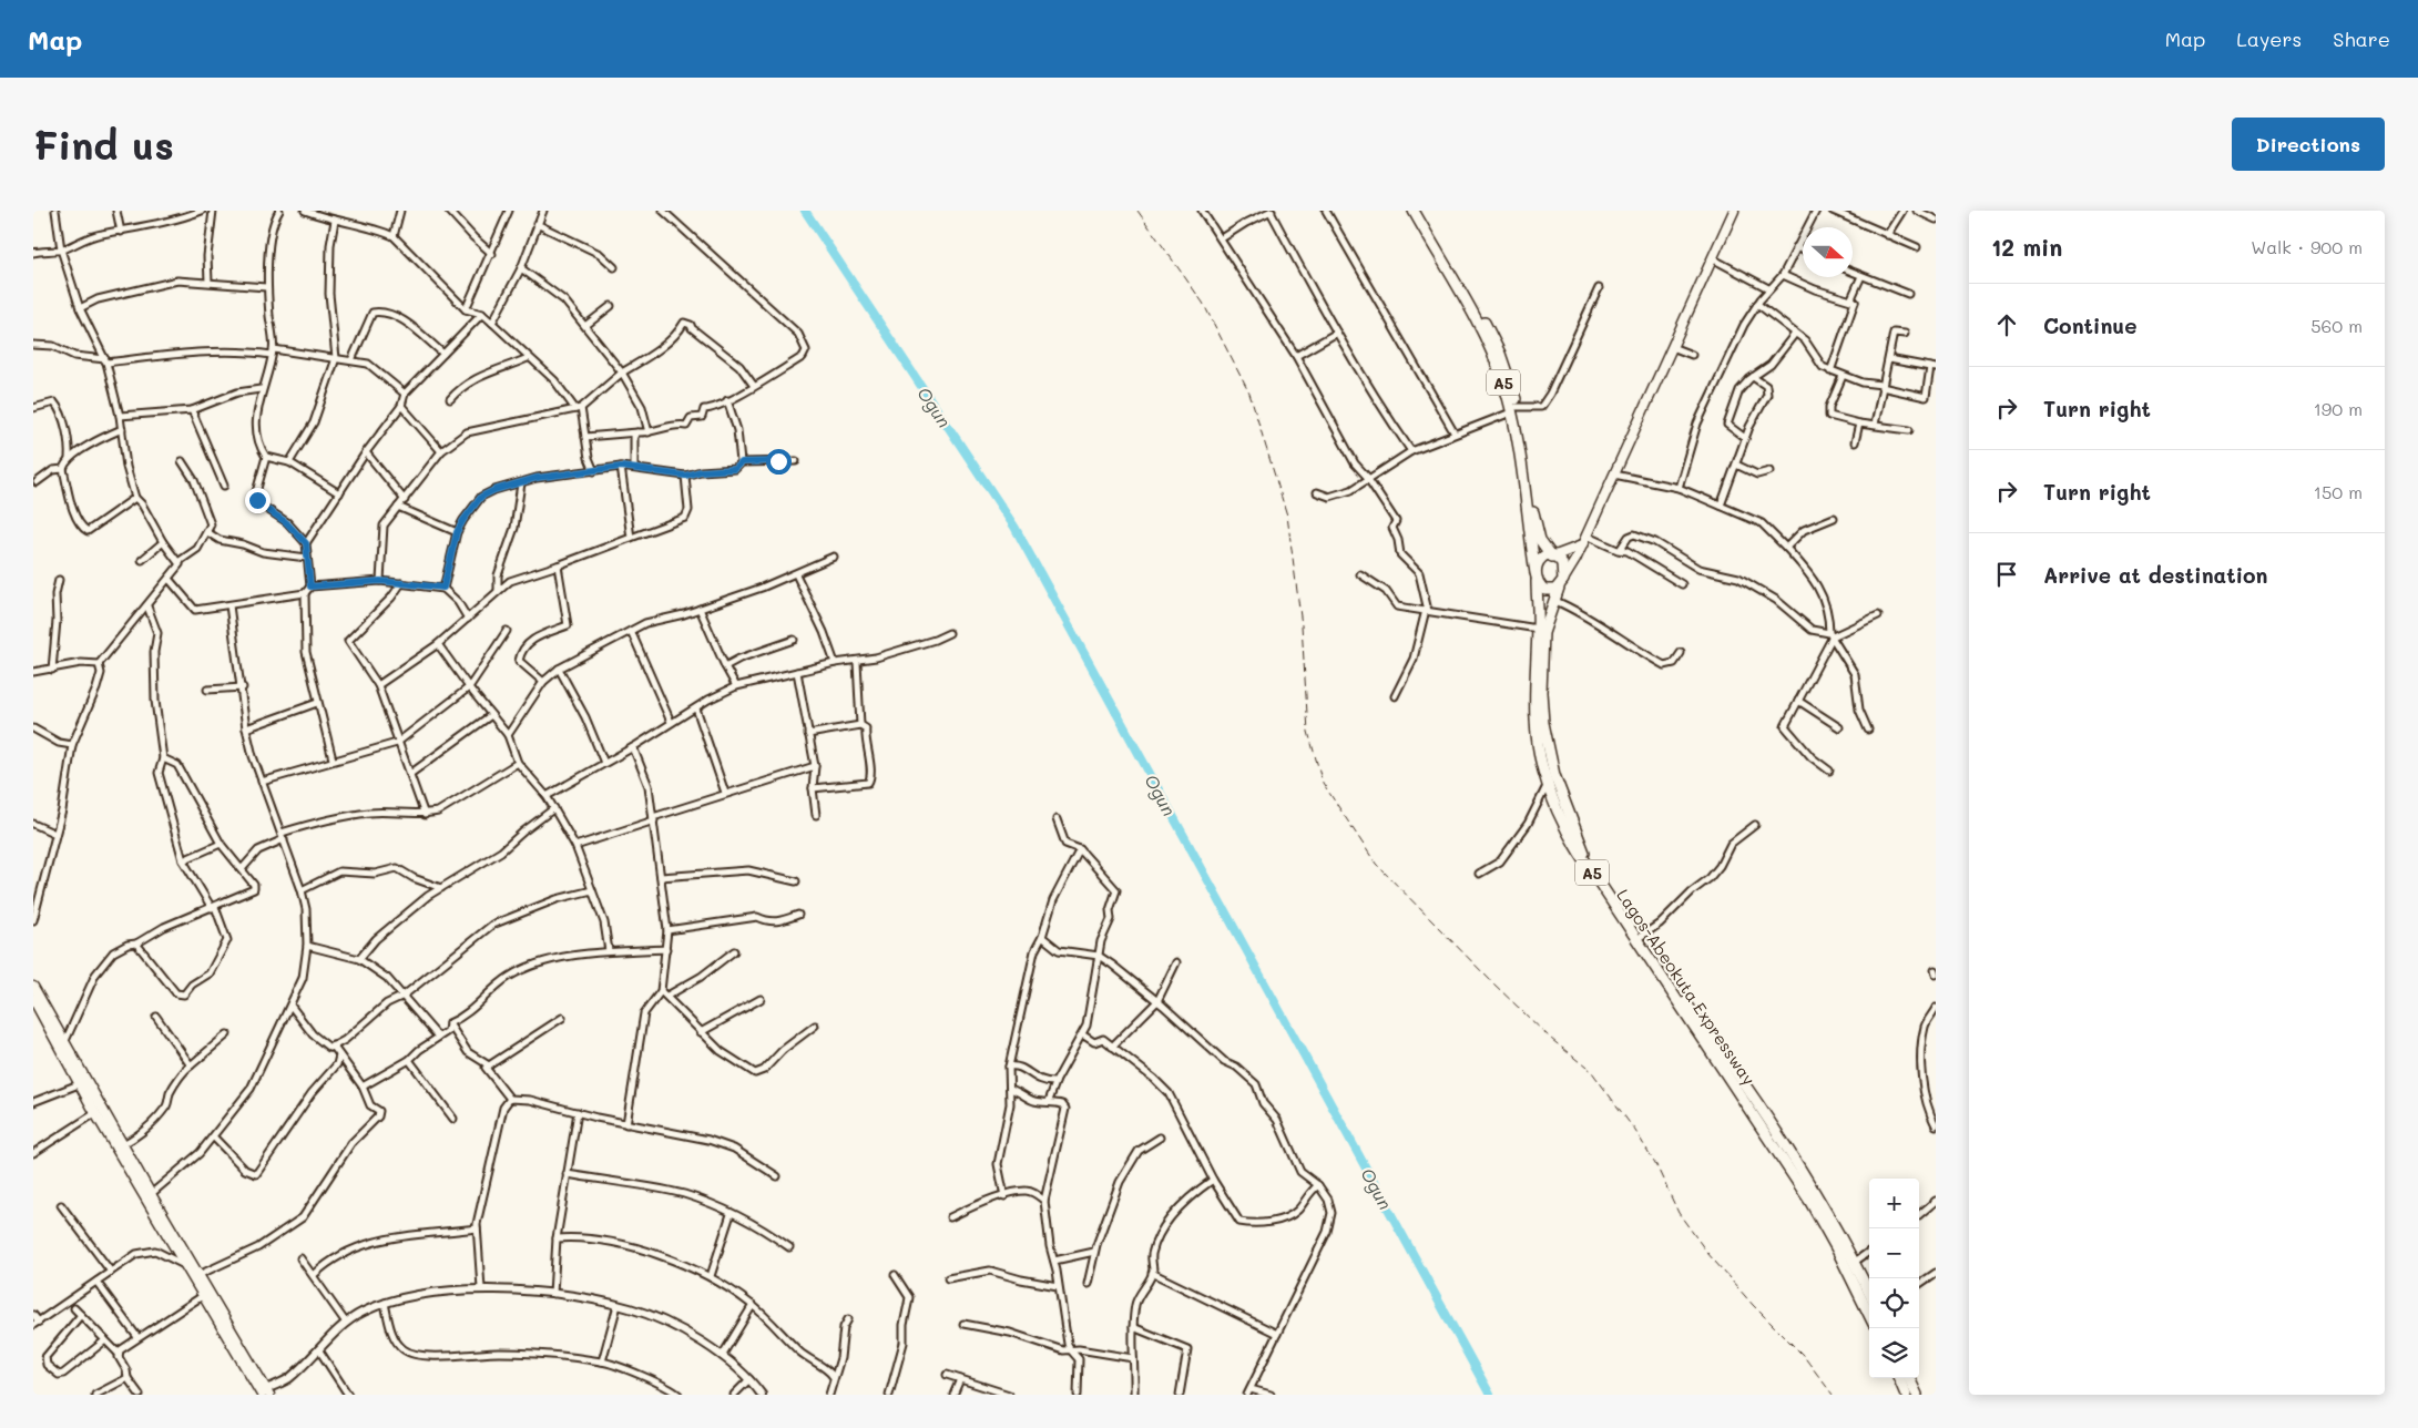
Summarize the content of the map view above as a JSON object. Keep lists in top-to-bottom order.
{
  "streets": {
    "highway": ["A5", "Lagos-Abeokuta Expressway"]
  },
  "crossings": [
    ["A5", "Lagos-Abeokuta Expressway"]
  ],
  "water": ["Ogun"],
  "north": "right",
  "page": {
    "header": "Map",
    "nav": ["Map", "Layers", "Share"],
    "buttons": "Directions",
    "title": "Find us",
    "heading": ["12 min", "Walk · 900 m"],
    "list": [
      ["Continue", "560 m"],
      ["Turn right", "190 m"],
      ["Turn right", "150 m"],
      "Arrive at destination"
    ],
    "map_buttons": ["+", "−"]
  }
}
